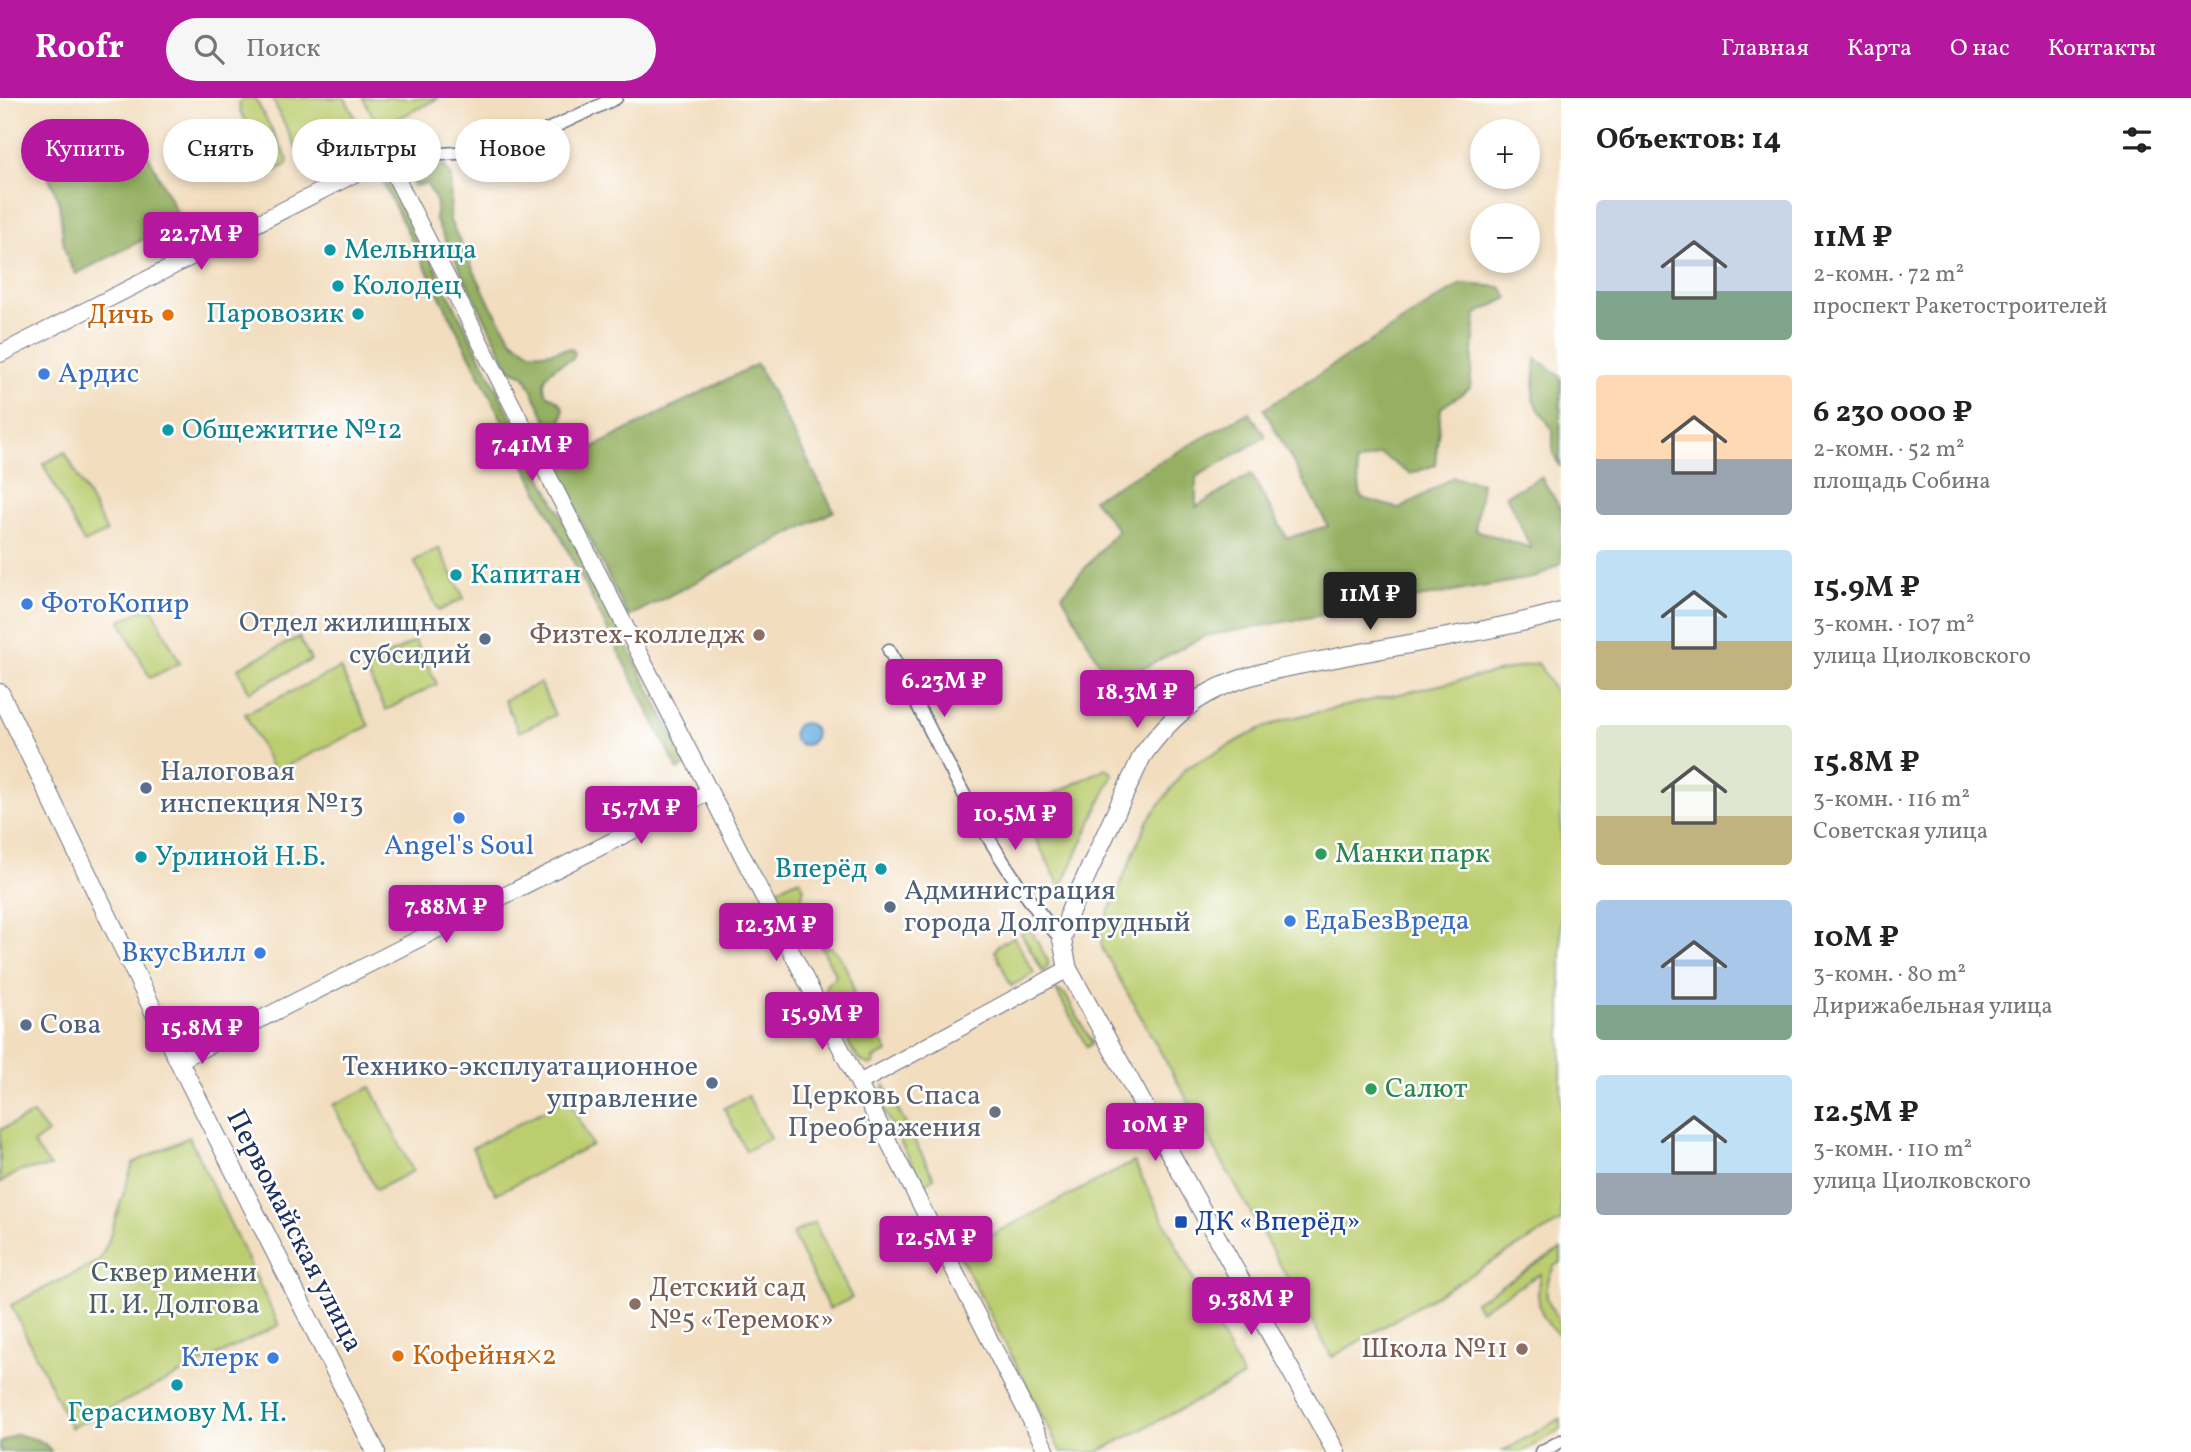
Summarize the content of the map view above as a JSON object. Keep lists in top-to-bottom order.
{
  "streets": {
    "main road": ["Первомайская улица"]
  },
  "parks": ["Сквер имени П. И. Долгова"],
  "places": {
    "other": [
      "Мельница",
      "Колодец",
      "Паровозик",
      "Дичь",
      "Ардис",
      "Общежитие №12",
      "Капитан",
      "ФотоКопир",
      "Физтех-колледж",
      "Отдел жилищных субсидий",
      "Налоговая инспекция №13",
      "Angel's Soul",
      "Манки парк",
      "Урлиной Н.Б.",
      "Вперёд",
      "Администрация города Долгопрудный",
      "ЕдаБезВреда",
      "ВкусВилл",
      "Сова",
      "Технико-эксплуатационное управление",
      "Салют",
      "Церковь Спаса Преображения",
      "Детский сад №5 «Теремок»",
      "Школа №11",
      "Кофейня×2",
      "Клерк",
      "Герасимову М. Н."
    ],
    "transit": ["ДК «Вперёд»"]
  },
  "page": {
    "header": "Roofr",
    "search": "Поиск",
    "nav": [
      "Главная",
      "Карта",
      "О нас",
      "Контакты"
    ],
    "heading": "Объектов: 14",
    "map_buttons": ["+", "−"],
    "chip": [
      "Купить",
      "Снять",
      "Фильтры",
      "Новое"
    ],
    "list": [
      {
        "name": "11M ₽",
        "note": "2-комн. · 72 m² · проспект Ракетостроителей"
      },
      {
        "name": "6 230 000 ₽",
        "note": "2-комн. · 52 m² · площадь Собина"
      },
      {
        "name": "15.9M ₽",
        "note": "3-комн. · 107 m² · улица Циолковского"
      },
      {
        "name": "15.8M ₽",
        "note": "3-комн. · 116 m² · Советская улица"
      },
      {
        "name": "10M ₽",
        "note": "3-комн. · 80 m² · Дирижабельная улица"
      },
      {
        "name": "12.5M ₽",
        "note": "3-комн. · 110 m² · улица Циолковского"
      }
    ],
    "price": [
      "22.7M ₽",
      "7.41M ₽",
      "11M ₽",
      "6.23M ₽",
      "18.3M ₽",
      "15.7M ₽",
      "10.5M ₽",
      "7.88M ₽",
      "12.3M ₽",
      "15.9M ₽",
      "15.8M ₽",
      "10M ₽",
      "12.5M ₽",
      "9.38M ₽"
    ]
  }
}
